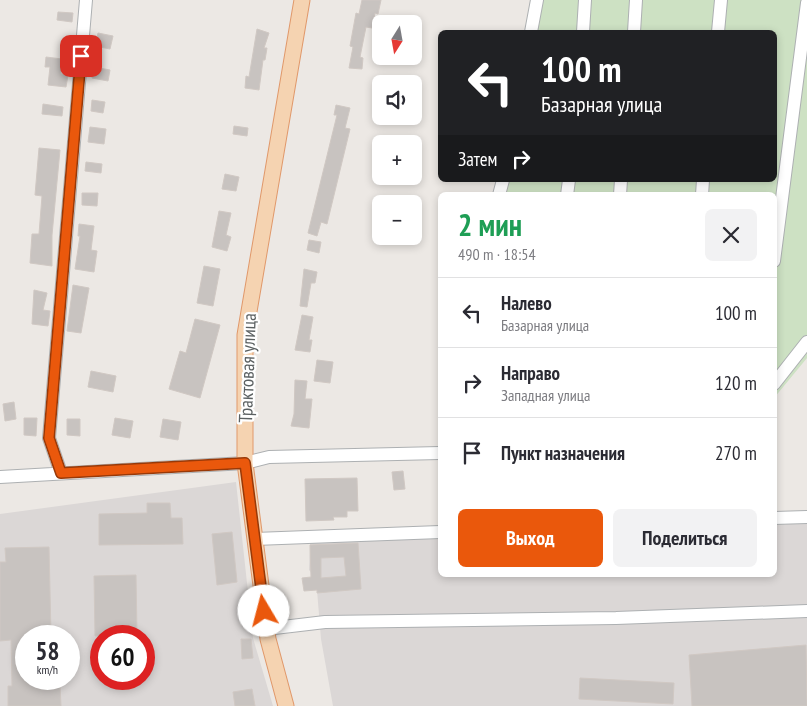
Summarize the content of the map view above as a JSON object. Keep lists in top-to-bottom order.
{
  "streets": {
    "main road": ["Трактовая улица"]
  },
  "north": "bottom",
  "page": {
    "map_buttons": ["+", "−"],
    "turn": ["100 m", "Базарная улица"],
    "then": "Затем",
    "heading": ["2 мин", "490 m · 18:54"],
    "list": [
      {
        "name": "Налево",
        "note": "Базарная улица",
        "value": "100 m"
      },
      {
        "name": "Направо",
        "note": "Западная улица",
        "value": "120 m"
      },
      {
        "name": "Пункт назначения",
        "value": "270 m"
      }
    ],
    "buttons": ["Выход", "Поделиться"],
    "speed": "58 km/h",
    "limit": "60"
  }
}
